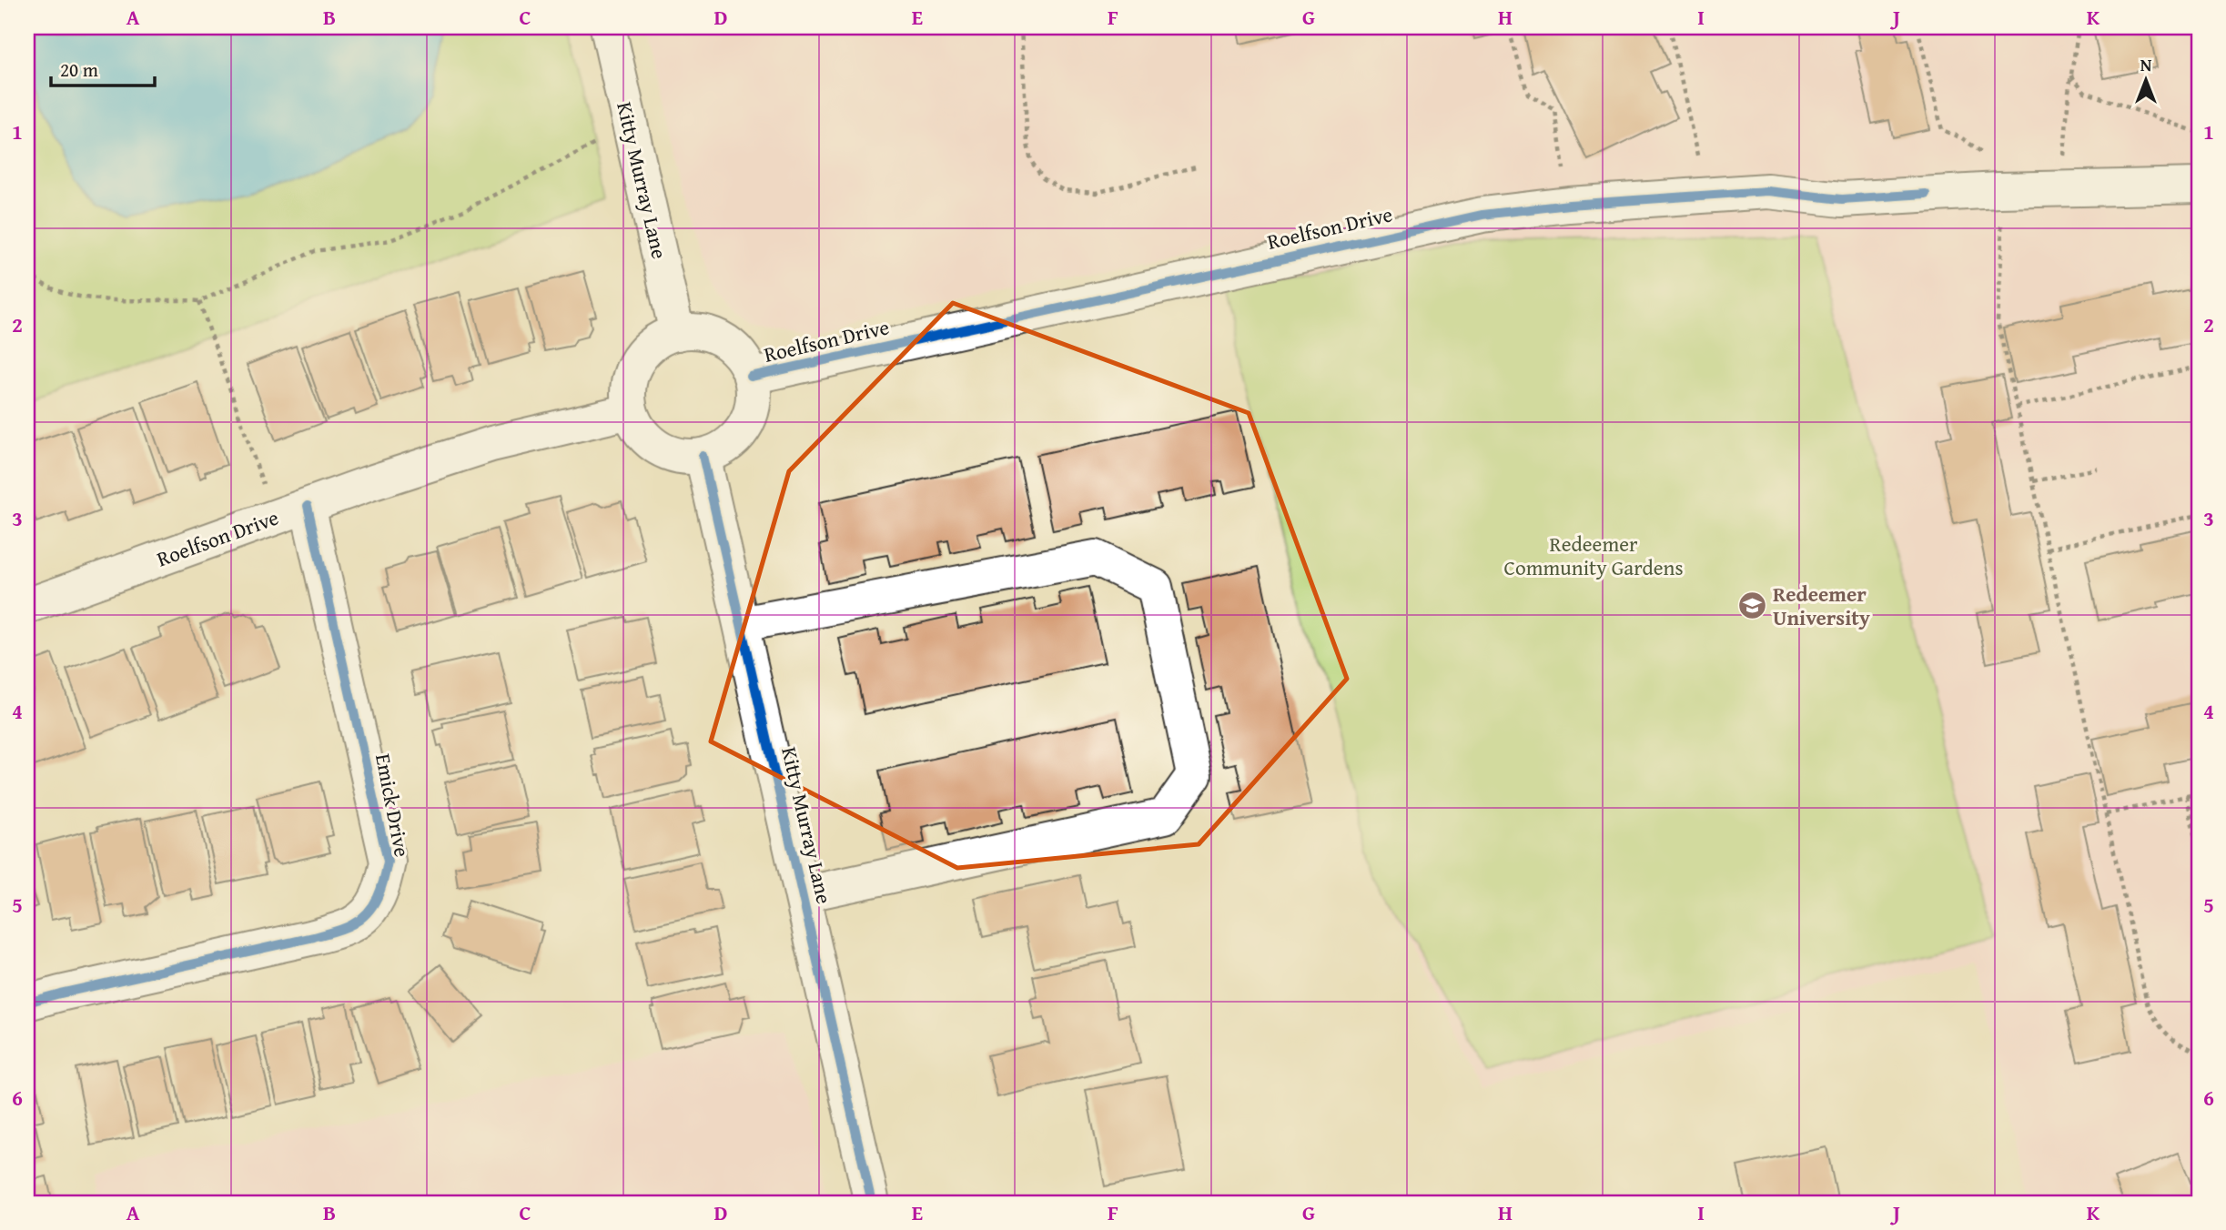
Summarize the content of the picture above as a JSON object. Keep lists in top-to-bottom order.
{
  "streets": {
    "street": ["Kitty Murray Lane", "Roelfson Drive", "Emick Drive"]
  },
  "crossings": [
    ["Kitty Murray Lane", "Roelfson Drive"],
    ["Roelfson Drive", "Emick Drive"]
  ],
  "parks": ["Redeemer Community Gardens"],
  "places": {
    "school or university": ["Redeemer University"]
  },
  "scale_bar": "20 m",
  "north": "top",
  "grid": {
    "columns": [
      "A",
      "B",
      "C",
      "D",
      "E",
      "F",
      "G",
      "H",
      "I",
      "J",
      "K"
    ],
    "rows": [
      "1",
      "2",
      "3",
      "4",
      "5",
      "6"
    ]
  }
}
